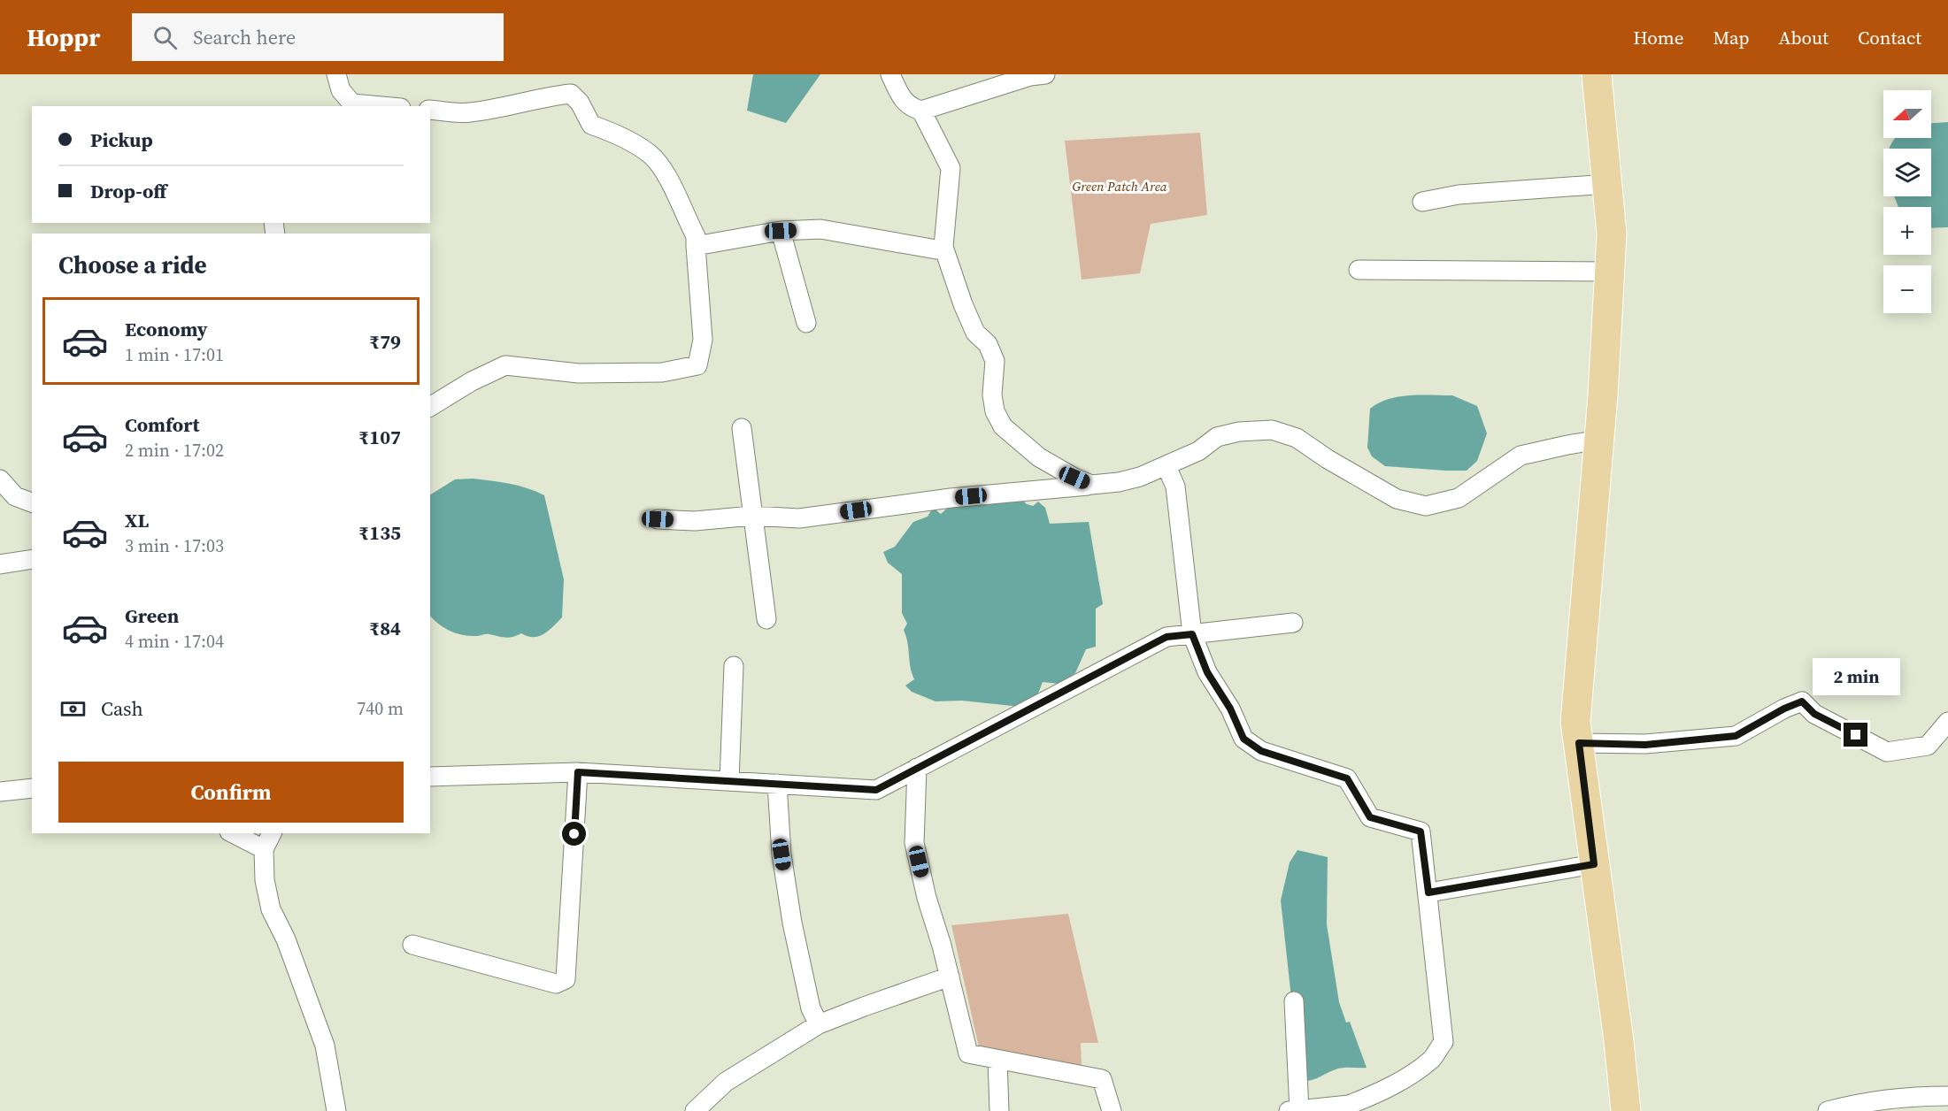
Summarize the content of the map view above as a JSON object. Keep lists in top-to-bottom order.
{
  "parks": ["Green Patch Area"],
  "north": "left",
  "page": {
    "header": "Hoppr",
    "search": "Search here",
    "nav": [
      "Home",
      "Map",
      "About",
      "Contact"
    ],
    "map_buttons": ["+", "−"],
    "banner": ["Pickup", "Drop-off"],
    "heading": "Choose a ride",
    "list": [
      {
        "name": "Economy",
        "note": "1 min · 17:01",
        "value": "₹79"
      },
      {
        "name": "Comfort",
        "note": "2 min · 17:02",
        "value": "₹107"
      },
      {
        "name": "XL",
        "note": "3 min · 17:03",
        "value": "₹135"
      },
      {
        "name": "Green",
        "note": "4 min · 17:04",
        "value": "₹84"
      }
    ],
    "bubble": "2 min",
    "pay": ["Cash", "740 m"],
    "buttons": "Confirm"
  }
}
